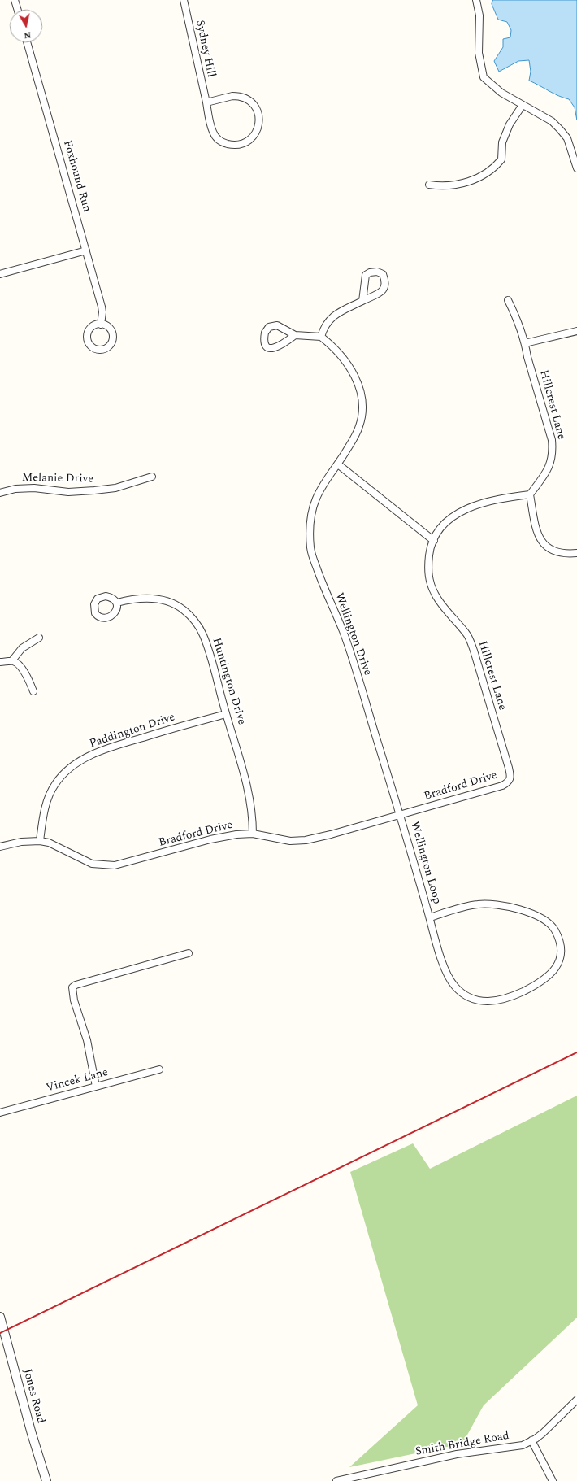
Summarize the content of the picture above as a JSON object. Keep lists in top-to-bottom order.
{
  "streets": {
    "street": [
      "Sydney Hill",
      "Foxhound Run",
      "Hillcrest Lane",
      "Melanie Drive",
      "Wellington Drive",
      "Huntington Drive",
      "Paddington Drive",
      "Bradford Drive",
      "Wellington Loop",
      "Vincek Lane",
      "Jones Road",
      "Smith Bridge Road"
    ]
  },
  "crossings": [
    ["Hillcrest Lane", "Bradford Drive"],
    ["Wellington Drive", "Bradford Drive"],
    ["Wellington Drive", "Wellington Loop"],
    ["Huntington Drive", "Paddington Drive"],
    ["Huntington Drive", "Bradford Drive"],
    ["Paddington Drive", "Bradford Drive"],
    ["Bradford Drive", "Wellington Loop"]
  ],
  "north": "bottom"
}
